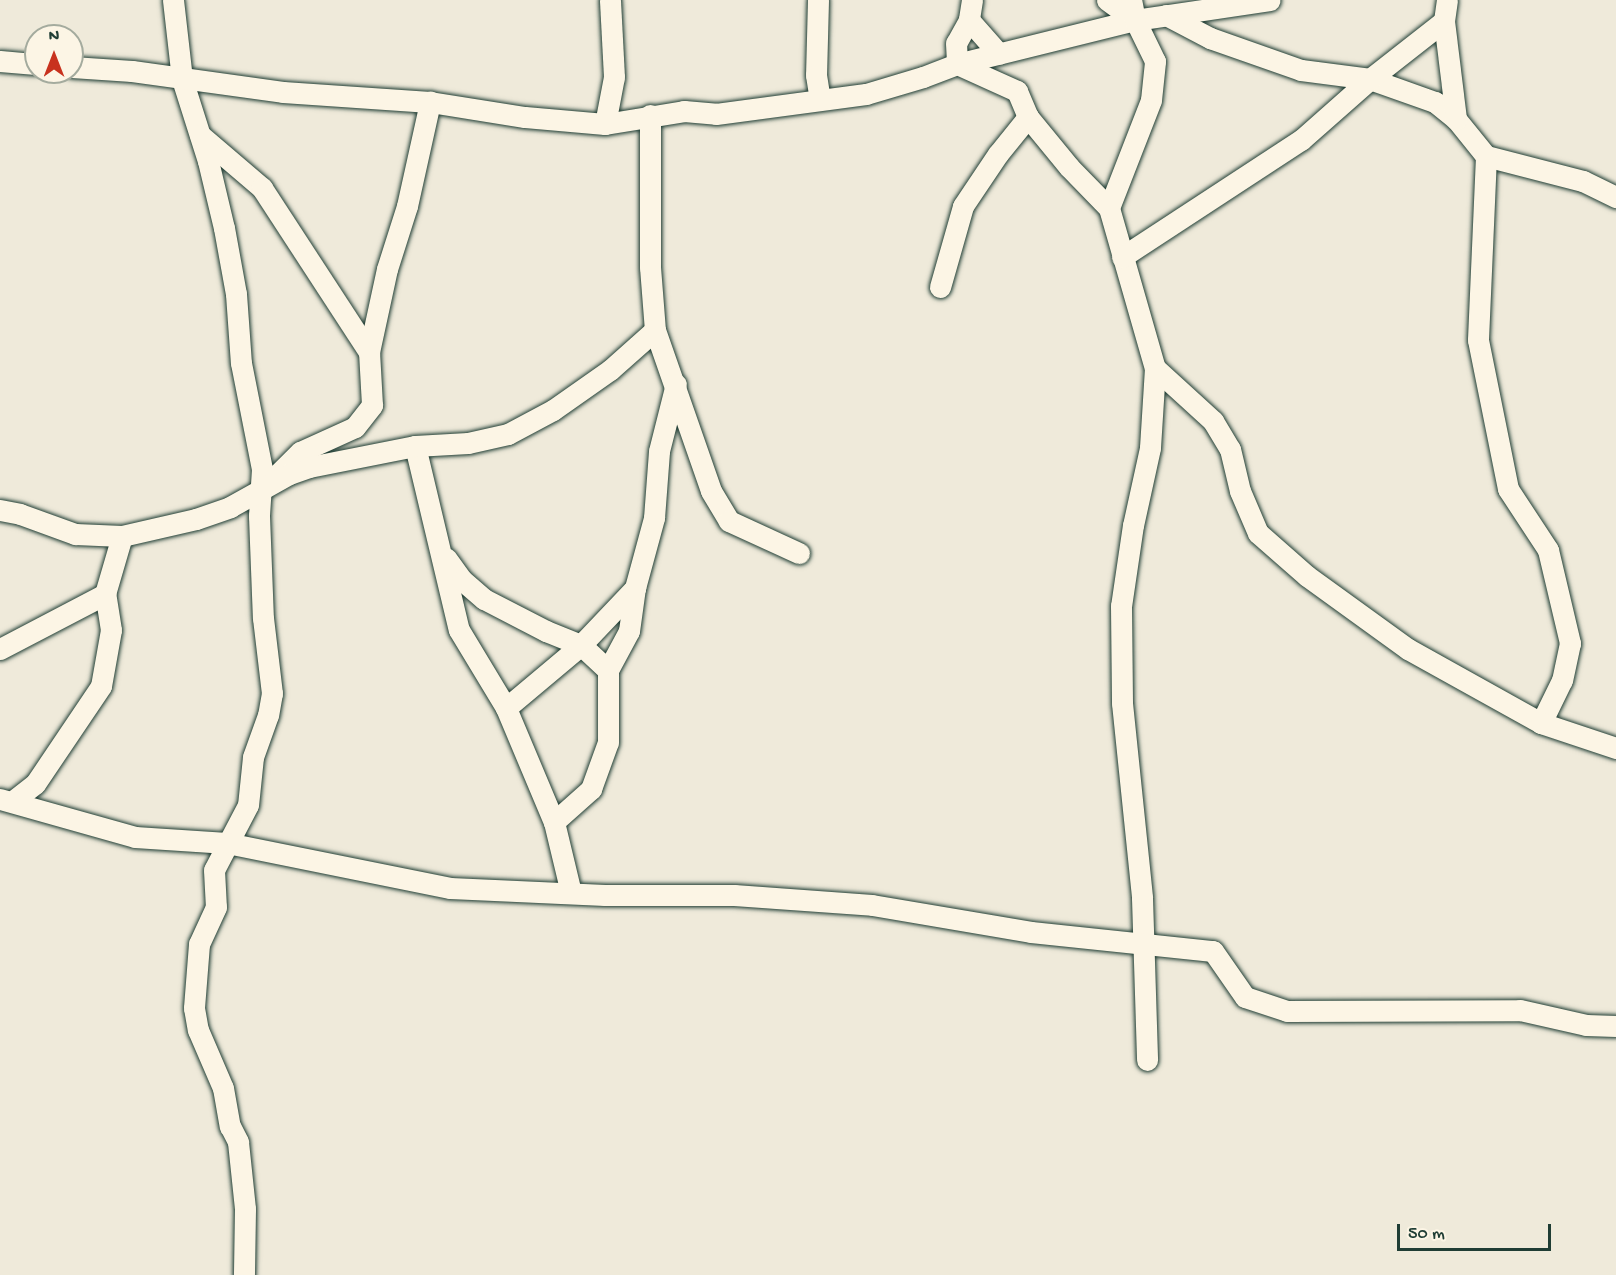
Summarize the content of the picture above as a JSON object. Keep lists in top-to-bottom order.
{
  "scale_bar": "50 m",
  "north": "top"
}
